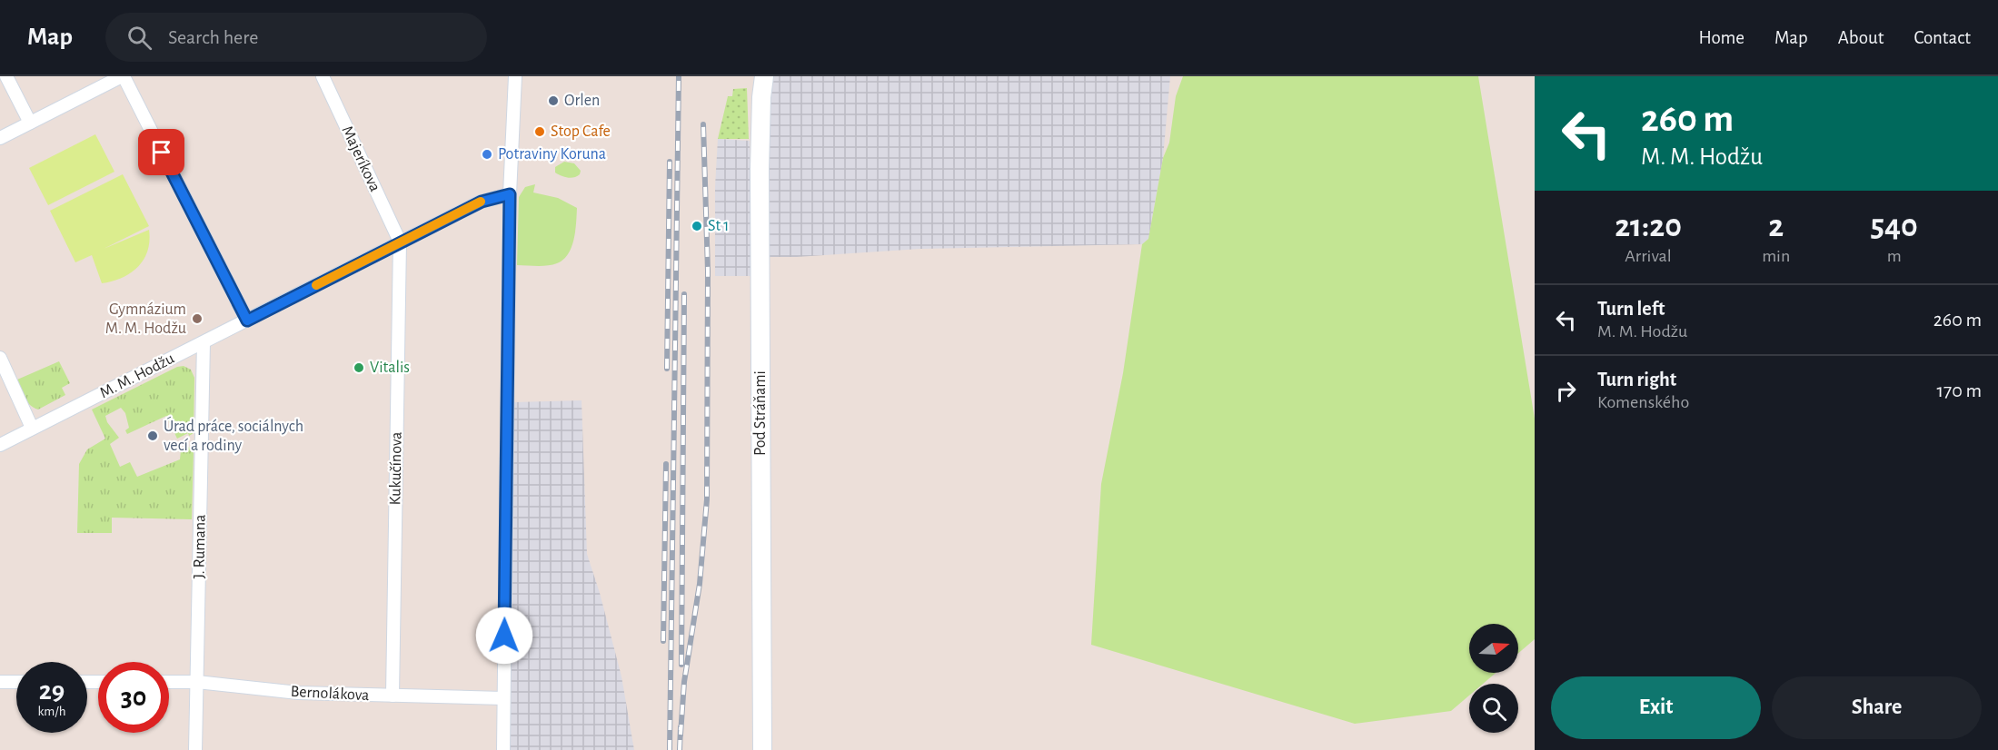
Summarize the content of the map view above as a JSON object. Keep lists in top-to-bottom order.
{
  "streets": {
    "street": [
      "Majeríkova",
      "M. M. Hodžu",
      "Pod Stráňami",
      "Kukučínova",
      "J. Rumana",
      "Bernolákova"
    ]
  },
  "crossings": [
    ["Majeríkova", "M. M. Hodžu"],
    ["Majeríkova", "Kukučínova"],
    ["M. M. Hodžu", "Kukučínova"],
    ["M. M. Hodžu", "J. Rumana"],
    ["Kukučínova", "Bernolákova"],
    ["J. Rumana", "Bernolákova"]
  ],
  "places": [
    "Orlen",
    "Stop Cafe",
    "Potraviny Koruna",
    "St 1",
    "Gymnázium M. M. Hodžu",
    "Vitalis",
    "Úrad práce, sociálnych vecí a rodiny"
  ],
  "north": "right",
  "page": {
    "header": "Map",
    "search": "Search here",
    "nav": [
      "Home",
      "Map",
      "About",
      "Contact"
    ],
    "turn": ["260 m", "M. M. Hodžu"],
    "eta": [
      "21:20",
      "Arrival",
      "2",
      "min",
      "540",
      "m"
    ],
    "list": [
      {
        "name": "Turn left",
        "note": "M. M. Hodžu",
        "value": "260 m"
      },
      {
        "name": "Turn right",
        "note": "Komenského",
        "value": "170 m"
      }
    ],
    "speed": "29 km/h",
    "limit": "30",
    "buttons": ["Exit", "Share"]
  }
}
